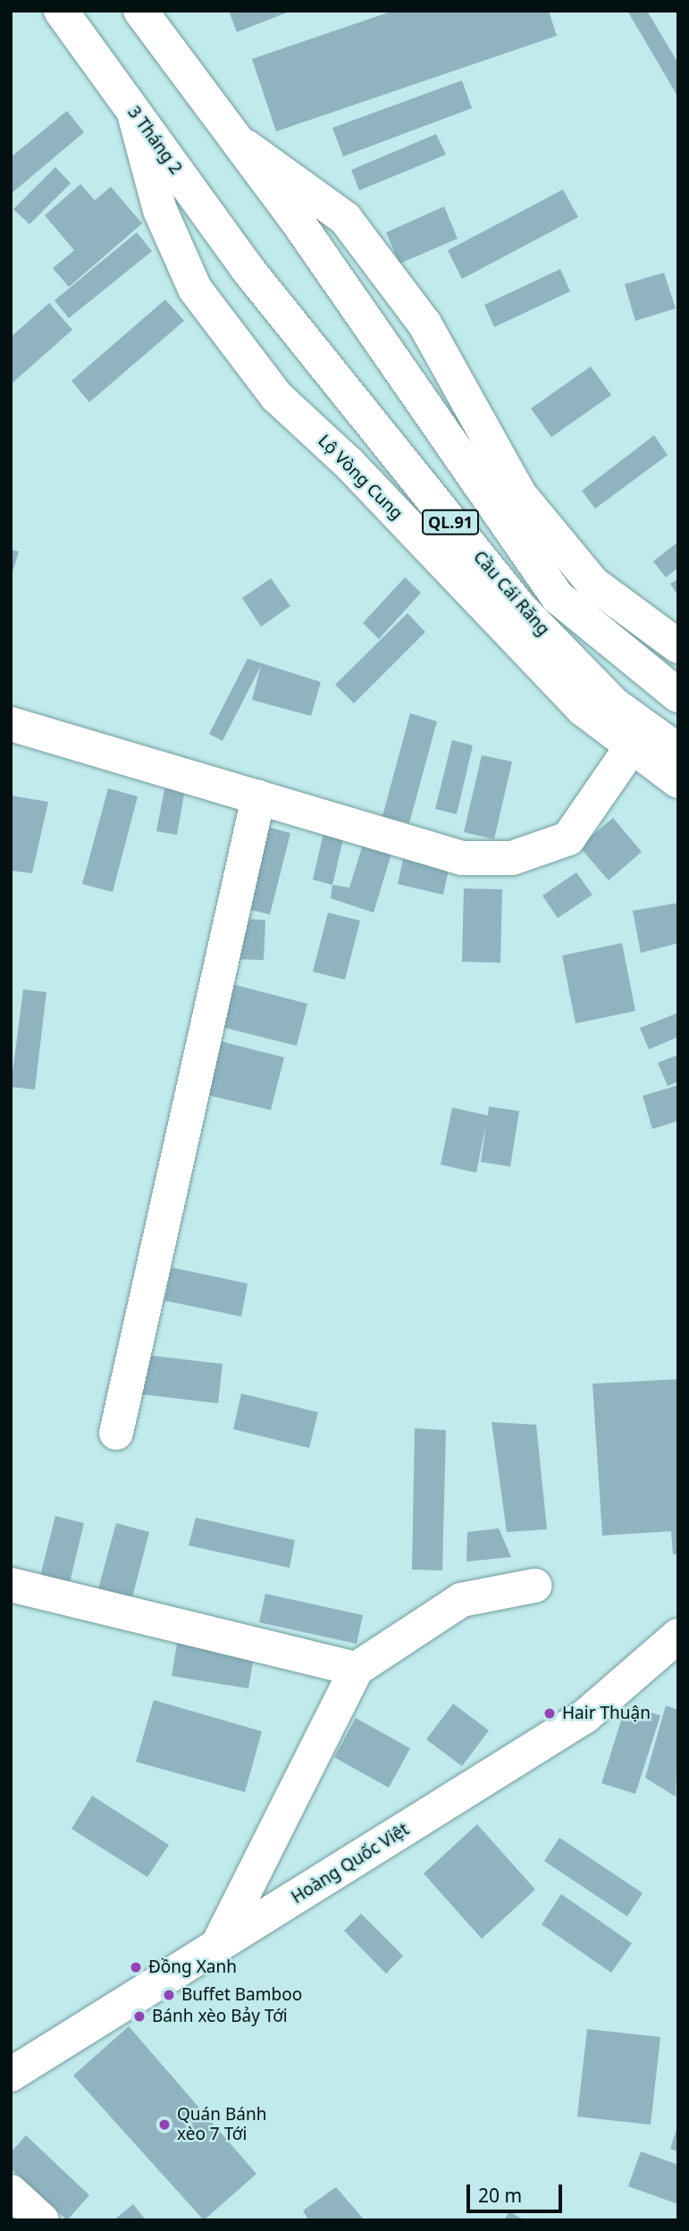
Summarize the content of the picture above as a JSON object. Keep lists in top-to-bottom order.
{
  "streets": {
    "main road": [
      "3 Tháng 2",
      "Lộ Vòng Cung",
      "QL.91",
      "Cầu Cái Răng",
      "Hoàng Quốc Việt"
    ]
  },
  "crossings": [
    ["3 Tháng 2", "Lộ Vòng Cung"],
    ["3 Tháng 2", "Cầu Cái Răng"],
    ["QL.91", "Cầu Cái Răng"]
  ],
  "places": [
    "Hair Thuận",
    "Đồng Xanh",
    "Buffet Bamboo",
    "Bánh xèo Bảy Tới",
    "Quán Bánh xèo 7 Tới"
  ],
  "scale_bar": "20 m"
}
